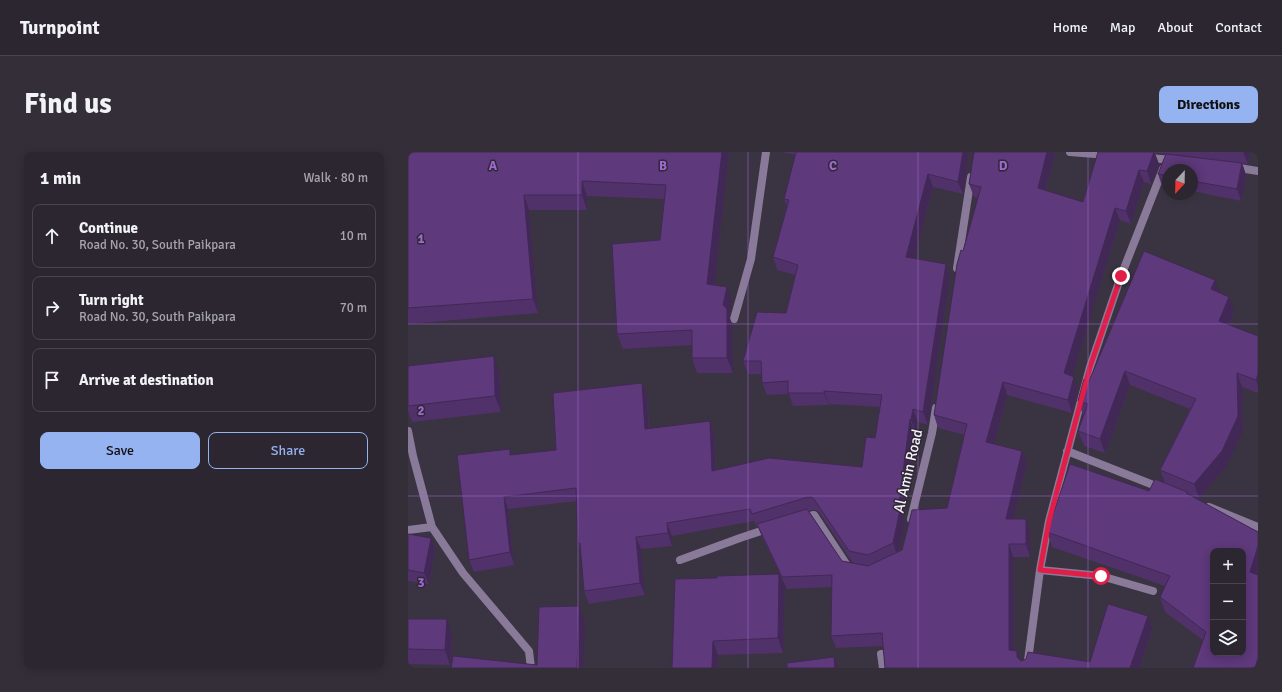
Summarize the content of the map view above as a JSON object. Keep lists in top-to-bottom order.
{
  "streets": {
    "street": ["Al Amin Road"]
  },
  "north": "bottom",
  "page": {
    "header": "Turnpoint",
    "nav": [
      "Home",
      "Map",
      "About",
      "Contact"
    ],
    "buttons": [
      "Directions",
      ["Save", "Share"]
    ],
    "title": "Find us",
    "heading": ["1 min", "Walk · 80 m"],
    "list": [
      ["Continue", "Road No. 30, South Paikpara", "10 m"],
      ["Turn right", "Road No. 30, South Paikpara", "70 m"],
      "Arrive at destination"
    ],
    "map_buttons": ["+", "−"]
  },
  "grid": {
    "columns": [
      "A",
      "B",
      "C",
      "D"
    ],
    "rows": ["1", "2", "3"]
  }
}
